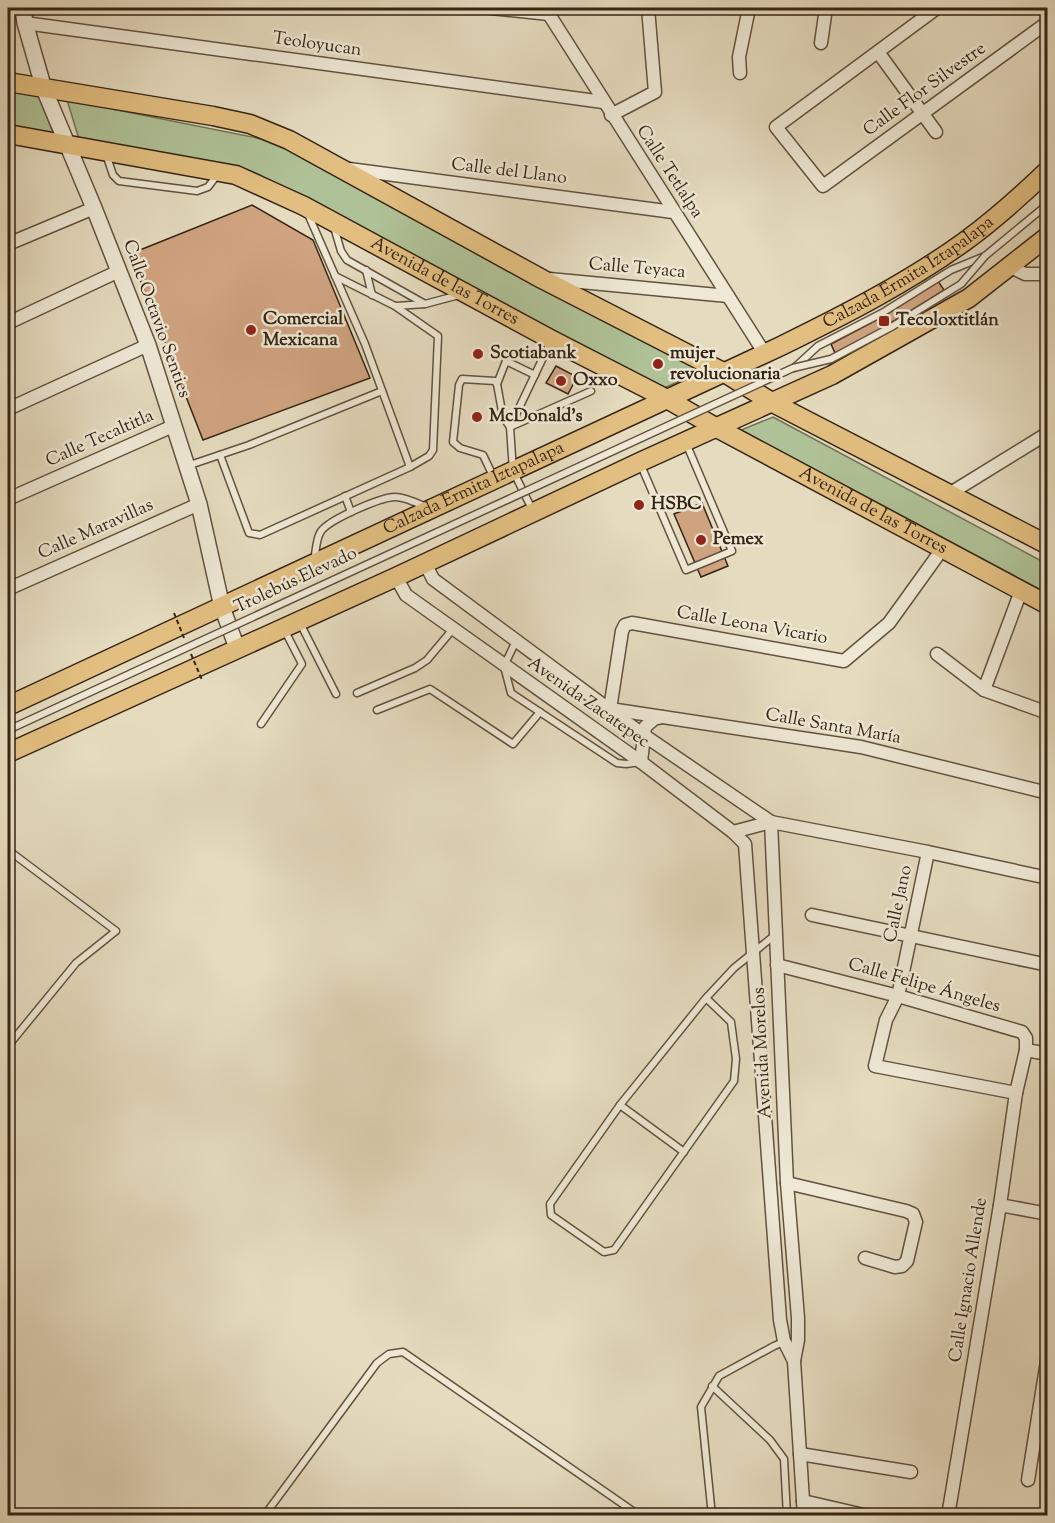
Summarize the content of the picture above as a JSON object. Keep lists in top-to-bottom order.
{
  "streets": {
    "main road": ["Calzada Ermita Iztapalapa", "Avenida de las Torres"],
    "street": [
      "Teoloyucan",
      "Calle Flor Silvestre",
      "Calle del Llano",
      "Calle Tetlalpa",
      "Calle Teyaca",
      "Calle Octavio Senties",
      "Calle Tecaltitla",
      "Calle Maravillas",
      "Calle Leona Vicario",
      "Avenida Zacatepec",
      "Calle Santa María",
      "Calle Jano",
      "Calle Felipe Ángeles",
      "Avenida Morelos",
      "Calle Ignacio Allende"
    ],
    "lane": ["Trolebús Elevado"]
  },
  "crossings": [
    ["Teoloyucan", "Calle Tetlalpa"],
    ["Teoloyucan", "Calle Octavio Senties"],
    ["Calle del Llano", "Calle Tetlalpa"],
    ["Calle Tetlalpa", "Calle Teyaca"],
    ["Calle Tetlalpa", "Calzada Ermita Iztapalapa"],
    ["Calzada Ermita Iztapalapa", "Avenida de las Torres"],
    ["Calzada Ermita Iztapalapa", "Calle Octavio Senties"],
    ["Avenida de las Torres", "Calle Octavio Senties"],
    ["Avenida de las Torres", "Calle Leona Vicario"],
    ["Calle Octavio Senties", "Calle Tecaltitla"],
    ["Calle Octavio Senties", "Calle Maravillas"],
    ["Calle Leona Vicario", "Avenida Zacatepec"],
    ["Calle Leona Vicario", "Calle Santa María"],
    ["Avenida Zacatepec", "Calle Santa María"],
    ["Avenida Zacatepec", "Calle Jano"],
    ["Avenida Zacatepec", "Avenida Morelos"],
    ["Calle Jano", "Calle Felipe Ángeles"],
    ["Calle Jano", "Calle Ignacio Allende"],
    ["Calle Felipe Ángeles", "Avenida Morelos"],
    ["Calle Felipe Ángeles", "Calle Ignacio Allende"]
  ],
  "places": {
    "transit": ["Tecoloxtitlán"],
    "other": [
      "Comercial Mexicana",
      "Scotiabank",
      "mujer revolucionaria",
      "Oxxo",
      "McDonald's",
      "HSBC",
      "Pemex"
    ]
  }
}
